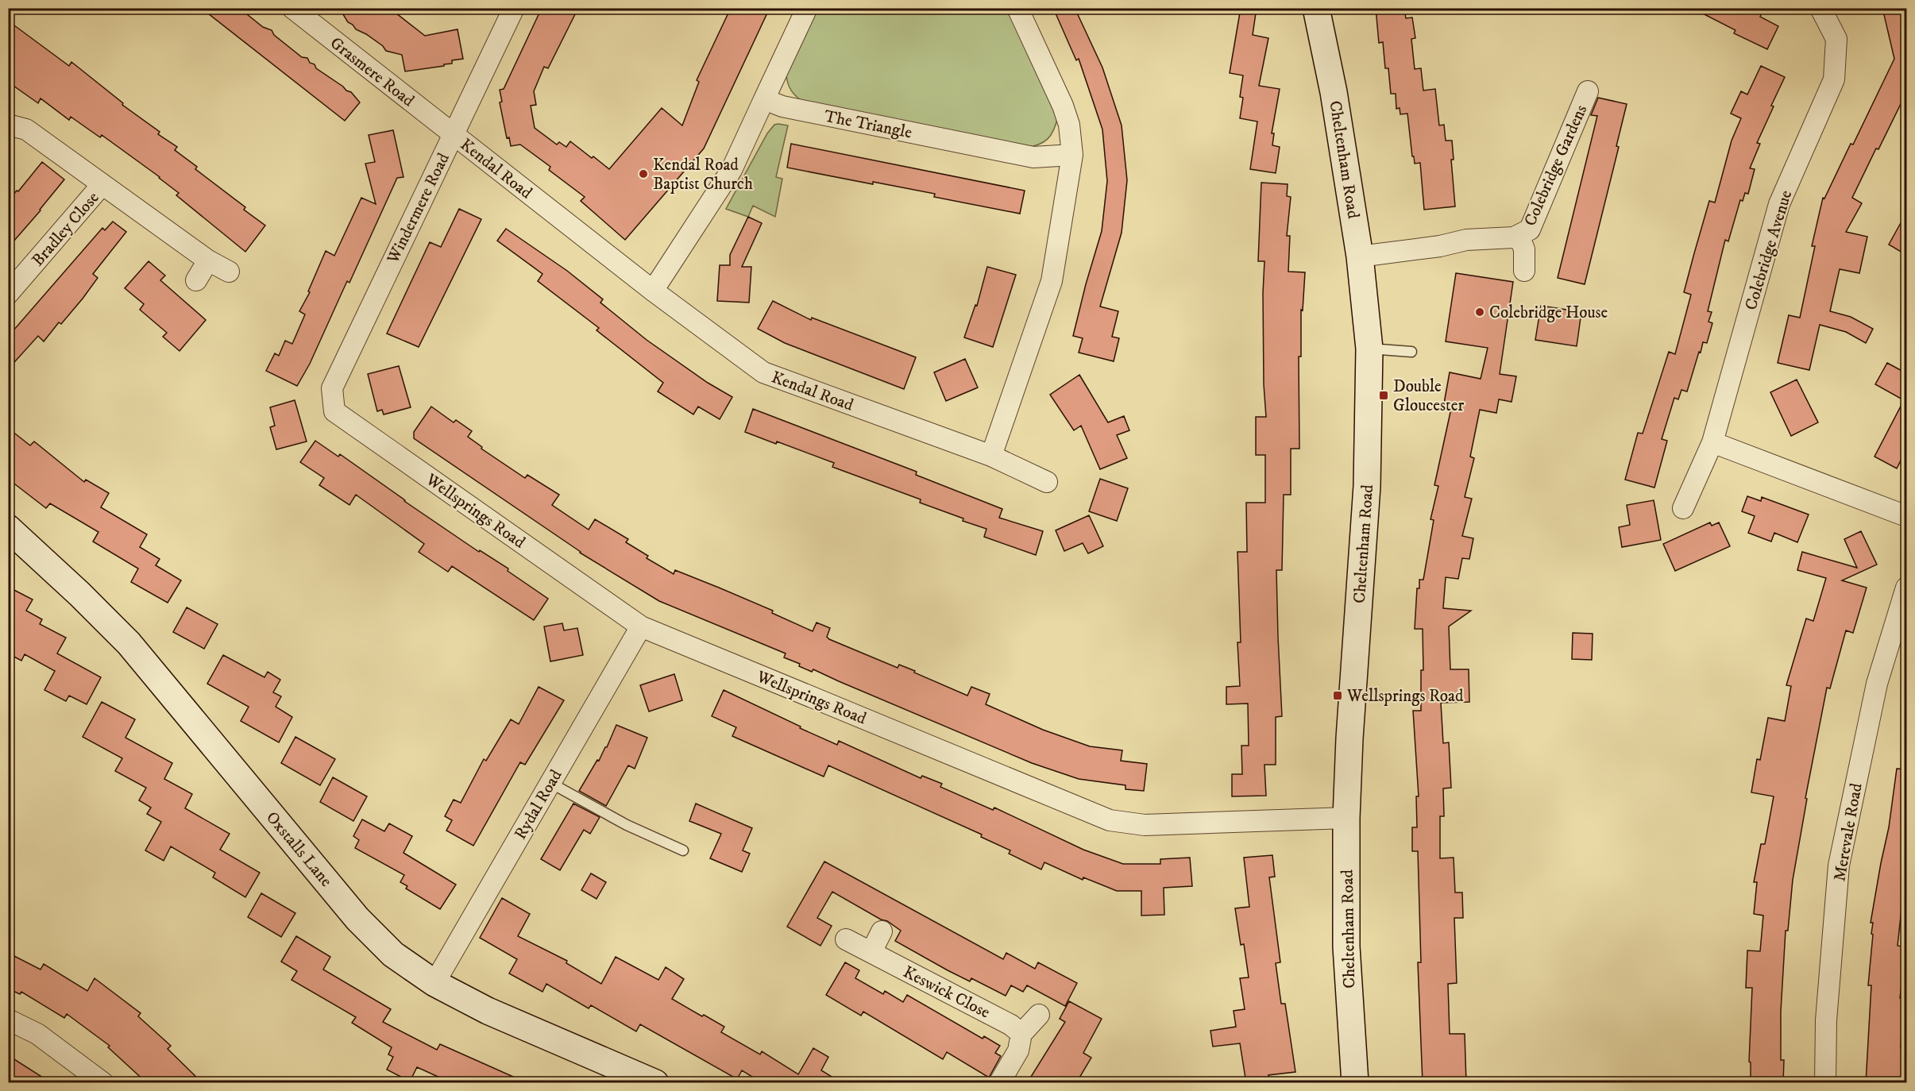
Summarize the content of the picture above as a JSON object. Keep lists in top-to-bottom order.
{
  "streets": {
    "main road": ["Cheltenham Road", "Oxstalls Lane"],
    "street": [
      "Grasmere Road",
      "The Triangle",
      "Colebridge Gardens",
      "Kendal Road",
      "Windermere Road",
      "Bradley Close",
      "Colebridge Avenue",
      "Wellsprings Road",
      "Rydal Road",
      "Merevale Road",
      "Keswick Close"
    ]
  },
  "crossings": [
    ["Grasmere Road", "Kendal Road"],
    ["Grasmere Road", "Windermere Road"],
    ["Cheltenham Road", "Colebridge Gardens"],
    ["Cheltenham Road", "Wellsprings Road"],
    ["Kendal Road", "Windermere Road"],
    ["Windermere Road", "Wellsprings Road"],
    ["Wellsprings Road", "Rydal Road"],
    ["Rydal Road", "Oxstalls Lane"]
  ],
  "places": {
    "other": ["Kendal Road Baptist Church", "Colebridge House"],
    "transit": ["Double Gloucester", "Wellsprings Road"]
  }
}
